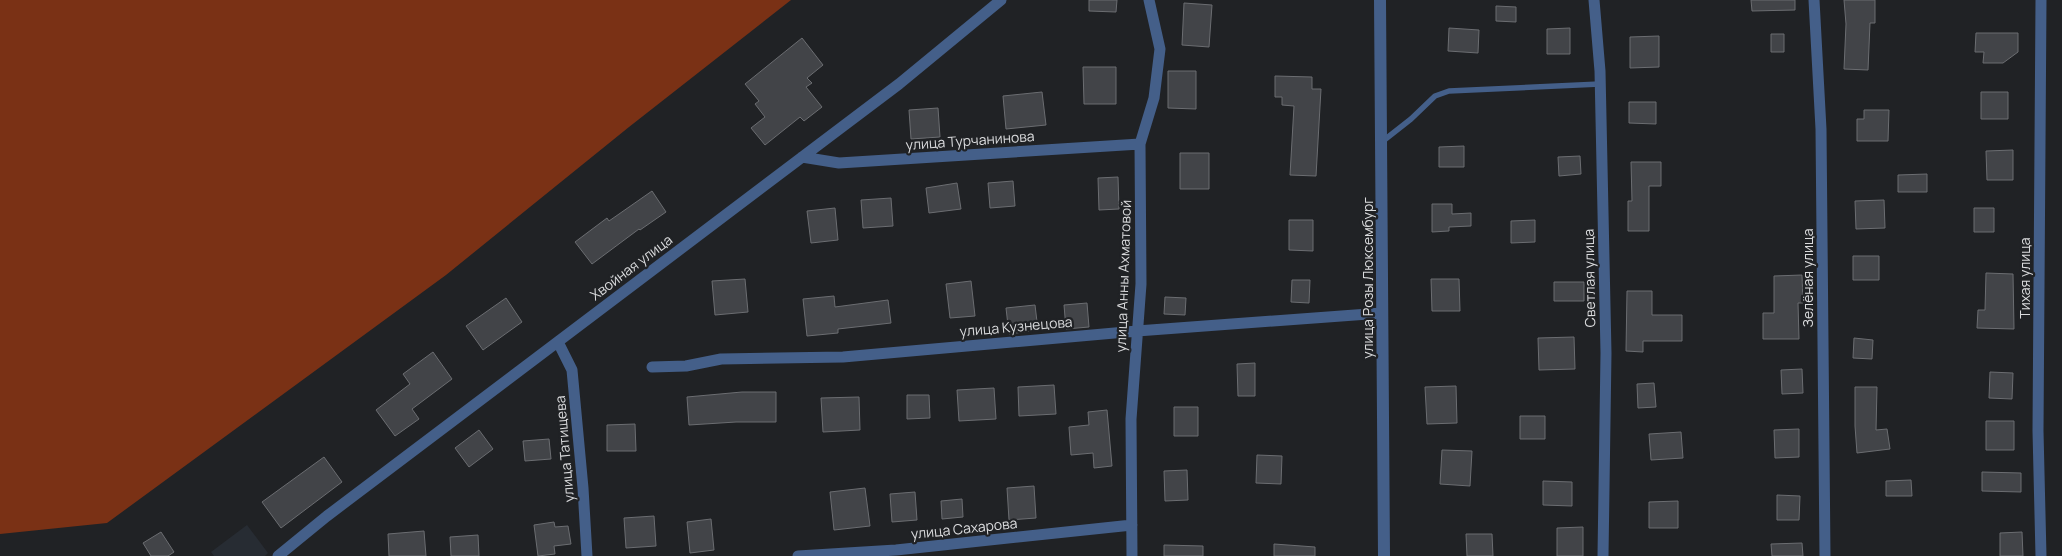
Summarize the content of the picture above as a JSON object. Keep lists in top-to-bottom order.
{
  "streets": {
    "street": [
      "улица Турчанинова",
      "Хвойная улица",
      "улица Анны Ахматовой",
      "улица Розы Люксембург",
      "Светлая улица",
      "Зелёная улица",
      "Тихая улица",
      "улица Кузнецова",
      "улица Татищева",
      "улица Сахарова"
    ]
  },
  "crossings": [
    ["улица Турчанинова", "Хвойная улица"],
    ["улица Турчанинова", "улица Анны Ахматовой"],
    ["Хвойная улица", "улица Татищева"],
    ["улица Анны Ахматовой", "улица Кузнецова"],
    ["улица Анны Ахматовой", "улица Сахарова"],
    ["улица Розы Люксембург", "улица Кузнецова"]
  ]
}
